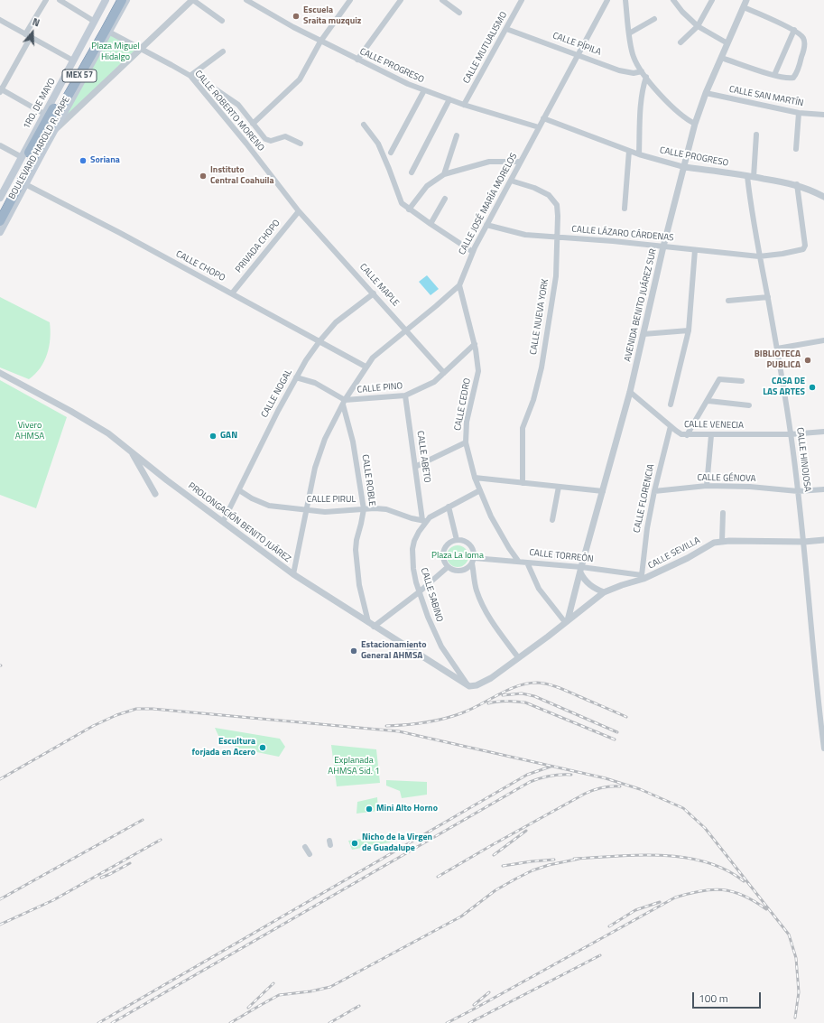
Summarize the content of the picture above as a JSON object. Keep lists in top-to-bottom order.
{
  "streets": {
    "highway": ["MEX 57", "BOULEVARD HAROLD R. PAPE"],
    "main road": ["1RO. DE MAYO"],
    "street": [
      "CALLE PÍPILA",
      "CALLE MUTUALISMO",
      "CALLE PROGRESO",
      "CALLE SAN MARTÍN",
      "CALLE ROBERTO MORENO",
      "CALLE JOSÉ MARÍA MORELOS",
      "CALLE LÁZARO CÁRDENAS",
      "PRIVADA CHOPO",
      "CALLE CHOPO",
      "CALLE MAPLE",
      "AVENIDA BENITO JUÁREZ SUR",
      "CALLE NUEVA YORK",
      "CALLE PINO",
      "CALLE NOGAL",
      "CALLE CEDRO",
      "CALLE VENECIA",
      "CALLE ABETO",
      "CALLE HINOJOSA",
      "CALLE GÉNOVA",
      "CALLE ROBLE",
      "CALLE FLORENCIA",
      "CALLE PIRUL",
      "PROLONGACIÓN BENITO JUÁREZ",
      "CALLE SEVILLA",
      "CALLE TORREÓN",
      "CALLE SABINO"
    ]
  },
  "crossings": [
    ["CALLE PÍPILA", "CALLE MUTUALISMO"],
    ["CALLE PÍPILA", "CALLE JOSÉ MARÍA MORELOS"],
    ["CALLE MUTUALISMO", "CALLE PROGRESO"],
    ["CALLE PROGRESO", "CALLE JOSÉ MARÍA MORELOS"],
    ["CALLE PROGRESO", "CALLE LÁZARO CÁRDENAS"],
    ["CALLE PROGRESO", "AVENIDA BENITO JUÁREZ SUR"],
    ["CALLE PROGRESO", "CALLE HINOJOSA"],
    ["CALLE SAN MARTÍN", "AVENIDA BENITO JUÁREZ SUR"],
    ["CALLE ROBERTO MORENO", "PRIVADA CHOPO"],
    ["CALLE ROBERTO MORENO", "CALLE MAPLE"],
    ["CALLE JOSÉ MARÍA MORELOS", "CALLE LÁZARO CÁRDENAS"],
    ["CALLE JOSÉ MARÍA MORELOS", "CALLE CHOPO"],
    ["CALLE JOSÉ MARÍA MORELOS", "CALLE MAPLE"],
    ["CALLE JOSÉ MARÍA MORELOS", "CALLE NUEVA YORK"],
    ["CALLE JOSÉ MARÍA MORELOS", "CALLE PINO"],
    ["CALLE JOSÉ MARÍA MORELOS", "CALLE CEDRO"],
    ["CALLE JOSÉ MARÍA MORELOS", "CALLE ROBLE"],
    ["CALLE JOSÉ MARÍA MORELOS", "CALLE PIRUL"],
    ["CALLE JOSÉ MARÍA MORELOS", "PROLONGACIÓN BENITO JUÁREZ"],
    ["CALLE LÁZARO CÁRDENAS", "AVENIDA BENITO JUÁREZ SUR"],
    ["CALLE LÁZARO CÁRDENAS", "CALLE NUEVA YORK"],
    ["CALLE LÁZARO CÁRDENAS", "CALLE HINOJOSA"],
    ["PRIVADA CHOPO", "CALLE CHOPO"],
    ["PRIVADA CHOPO", "CALLE MAPLE"],
    ["CALLE CHOPO", "CALLE NOGAL"],
    ["CALLE MAPLE", "CALLE PINO"],
    ["CALLE MAPLE", "CALLE NOGAL"],
    ["AVENIDA BENITO JUÁREZ SUR", "CALLE VENECIA"],
    ["AVENIDA BENITO JUÁREZ SUR", "CALLE SEVILLA"],
    ["AVENIDA BENITO JUÁREZ SUR", "CALLE TORREÓN"],
    ["CALLE PINO", "CALLE NOGAL"],
    ["CALLE PINO", "CALLE CEDRO"],
    ["CALLE PINO", "CALLE ABETO"],
    ["CALLE PINO", "CALLE ROBLE"],
    ["CALLE NOGAL", "CALLE PIRUL"],
    ["CALLE NOGAL", "PROLONGACIÓN BENITO JUÁREZ"],
    ["CALLE CEDRO", "CALLE TORREÓN"],
    ["CALLE CEDRO", "CALLE SABINO"],
    ["CALLE VENECIA", "CALLE HINOJOSA"],
    ["CALLE VENECIA", "CALLE FLORENCIA"],
    ["CALLE ABETO", "CALLE PIRUL"],
    ["CALLE ABETO", "CALLE SABINO"],
    ["CALLE HINOJOSA", "CALLE GÉNOVA"],
    ["CALLE HINOJOSA", "CALLE SEVILLA"],
    ["CALLE GÉNOVA", "CALLE FLORENCIA"],
    ["CALLE ROBLE", "CALLE PIRUL"],
    ["CALLE ROBLE", "PROLONGACIÓN BENITO JUÁREZ"],
    ["CALLE FLORENCIA", "CALLE SEVILLA"],
    ["CALLE FLORENCIA", "CALLE TORREÓN"],
    ["CALLE PIRUL", "CALLE SABINO"],
    ["PROLONGACIÓN BENITO JUÁREZ", "CALLE SABINO"],
    ["CALLE SEVILLA", "CALLE TORREÓN"]
  ],
  "parks": [
    "Plaza Miguel Hidalgo",
    "Vivero AHMSA",
    "Plaza La loma",
    "Explanada AHMSA Sid. 1"
  ],
  "places": [
    "Escuela Sraita muzquiz",
    "Soriana",
    "Instituto Central Coahuila",
    "BIBLIOTECA PUBLICA",
    "CASA DE LAS ARTES",
    "GAN",
    "Estacionamiento General AHMSA",
    "Escultura forjada en Acero",
    "Mini Alto Horno",
    "Nicho de la Virgen de Guadalupe"
  ],
  "scale_bar": "100 m",
  "north": "top"
}
